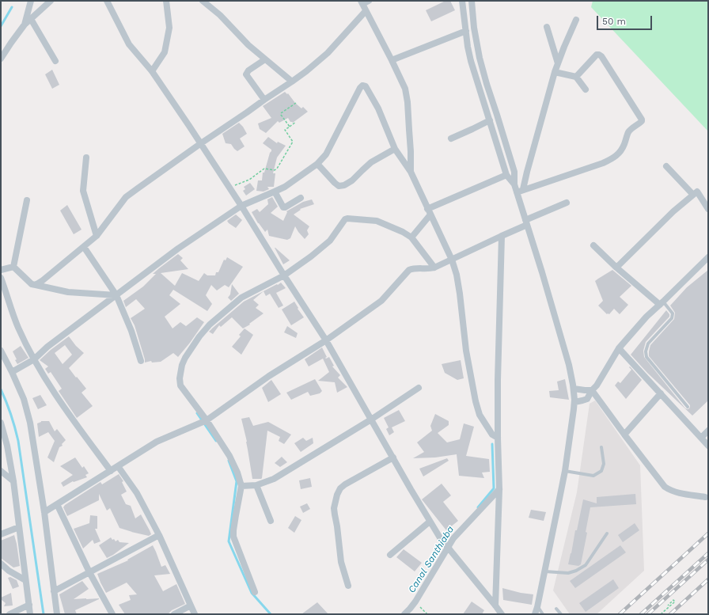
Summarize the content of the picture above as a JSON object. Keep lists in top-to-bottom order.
{
  "water": ["Canal Santhiaba"],
  "scale_bar": "50 m"
}
